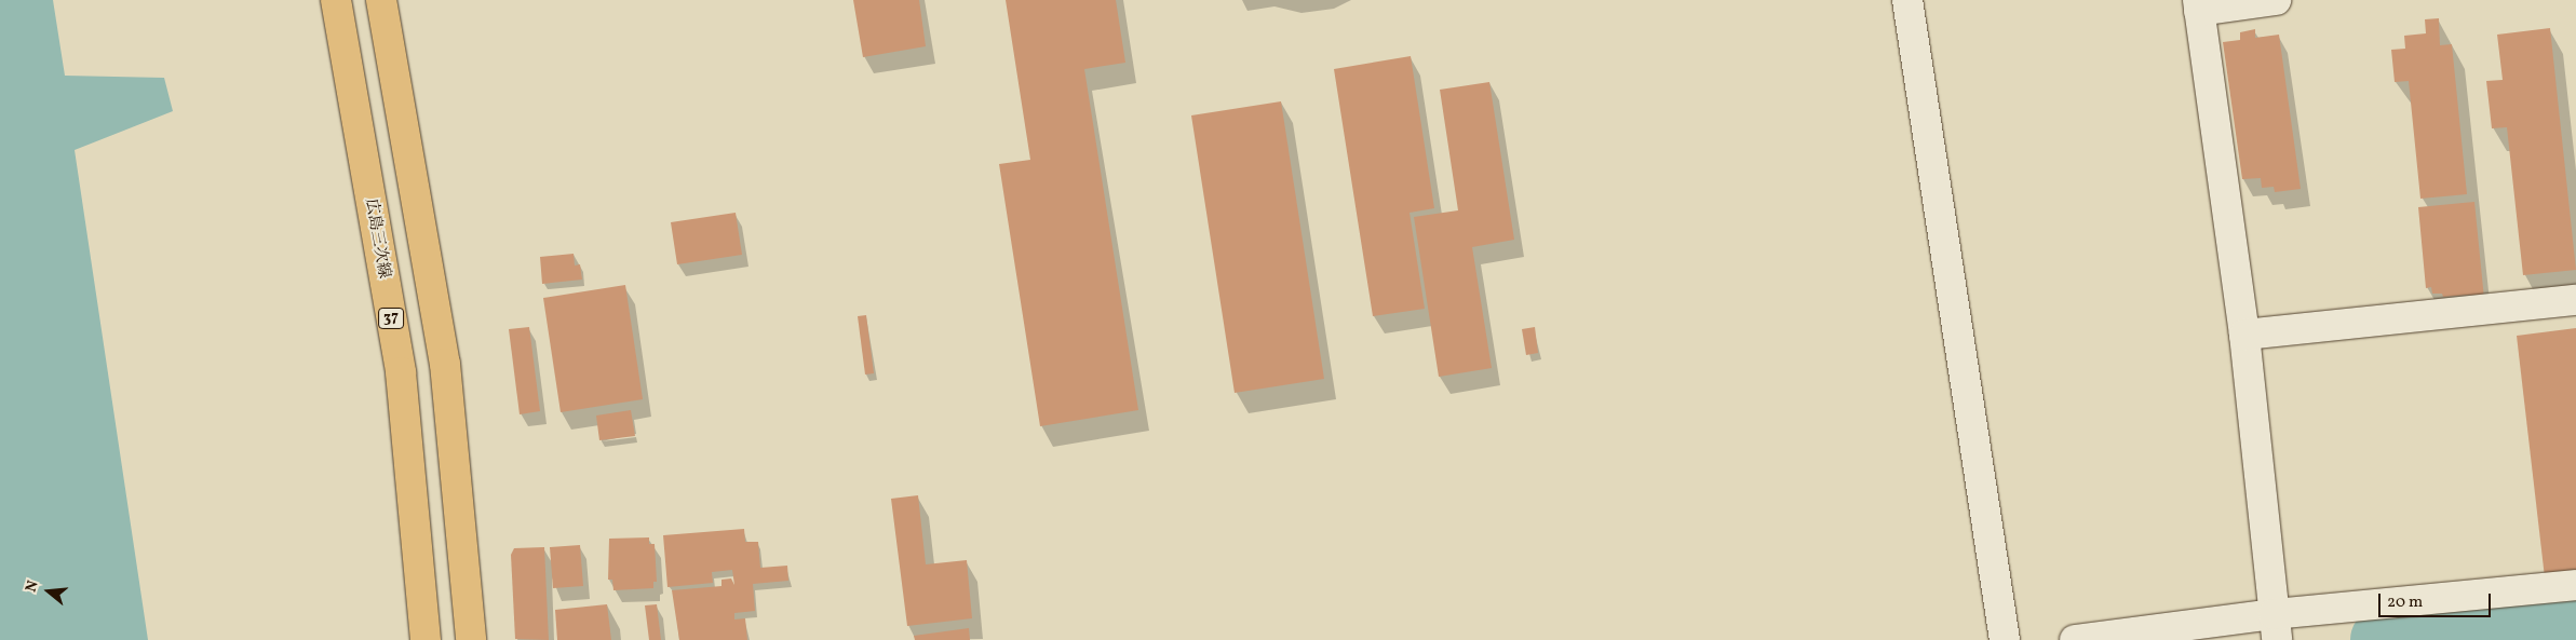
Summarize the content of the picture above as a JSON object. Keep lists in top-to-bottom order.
{
  "streets": {
    "main road": ["広島三次線", "37"]
  },
  "scale_bar": "20 m",
  "north": "left"
}
